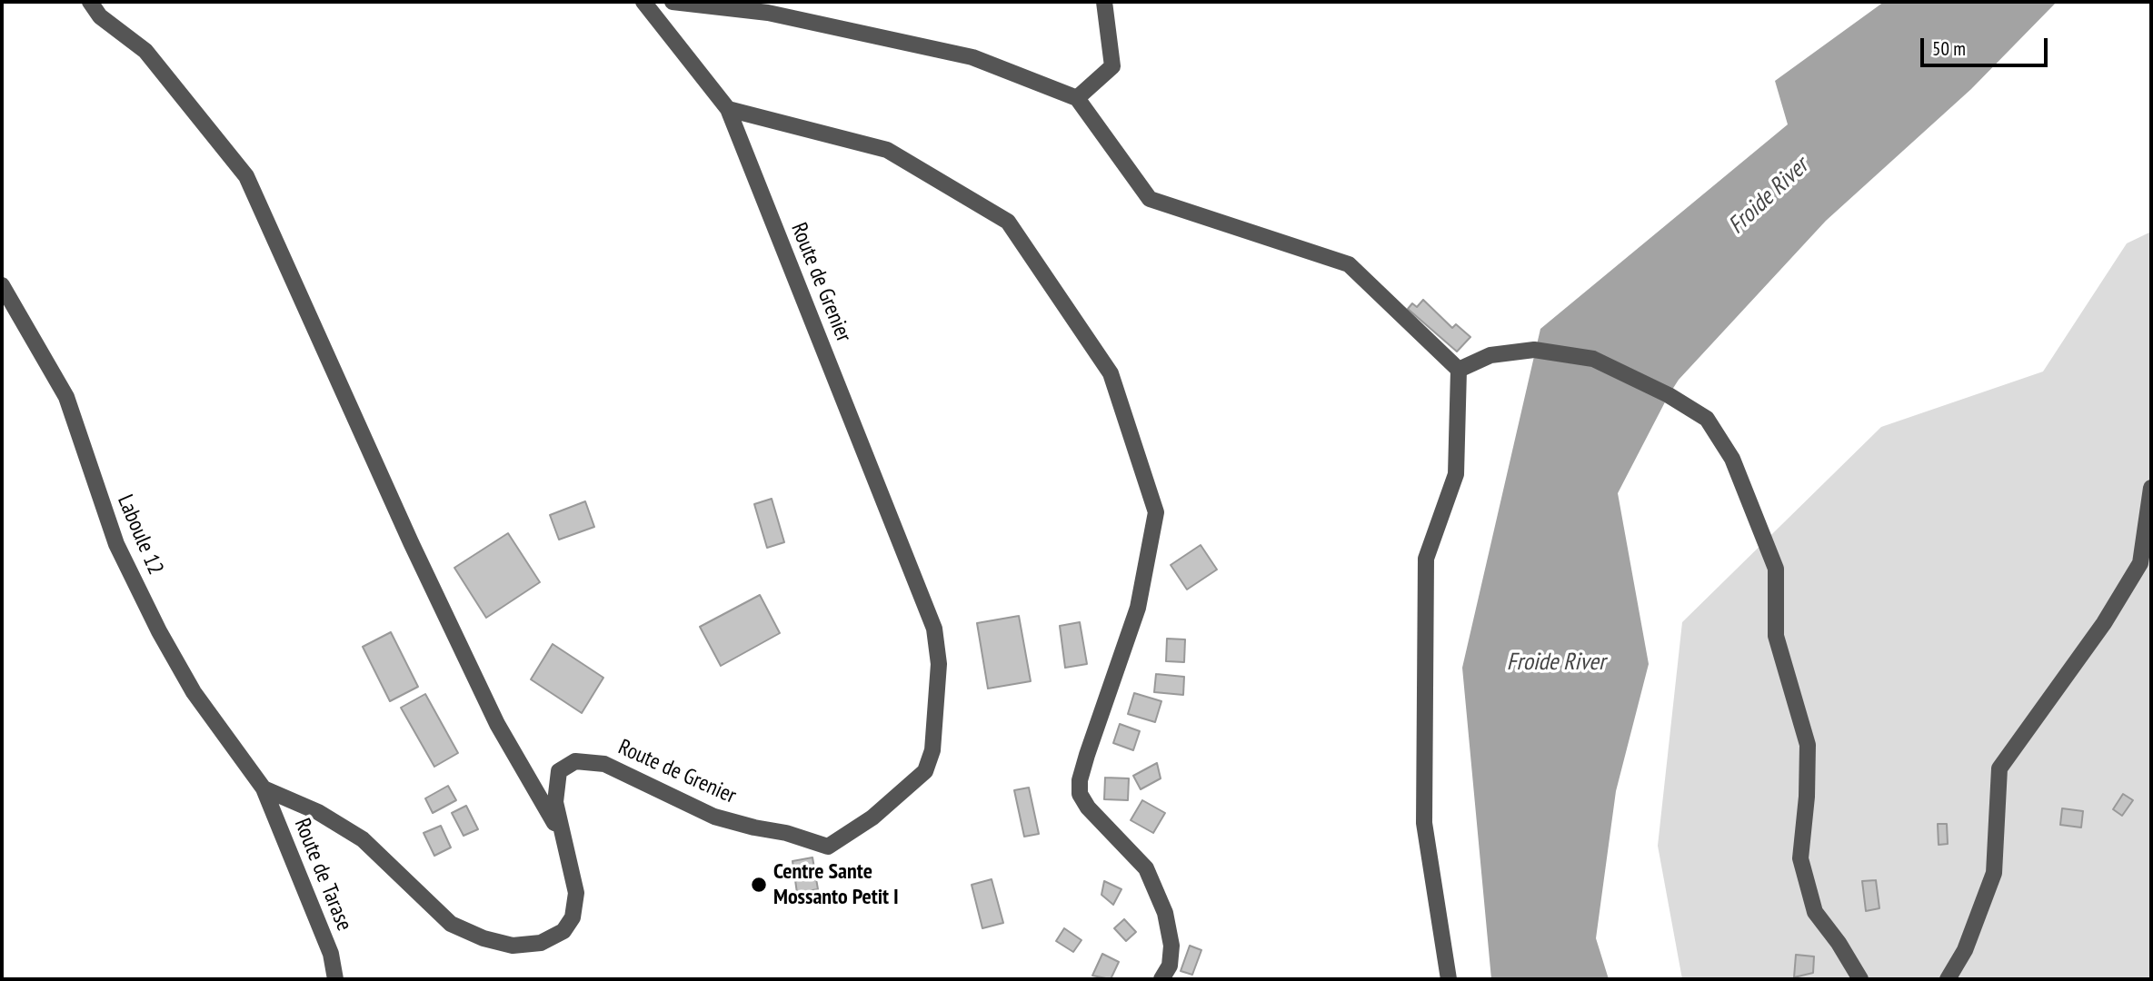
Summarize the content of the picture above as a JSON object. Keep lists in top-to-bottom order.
{
  "streets": {
    "street": ["Route de Grenier", "Laboule 12", "Route de Tarase"]
  },
  "crossings": [
    ["Route de Grenier", "Laboule 12"],
    ["Route de Grenier", "Route de Tarase"],
    ["Laboule 12", "Route de Tarase"]
  ],
  "water": ["Froide River"],
  "places": ["Centre Sante Mossanto Petit I"],
  "scale_bar": "50 m"
}
